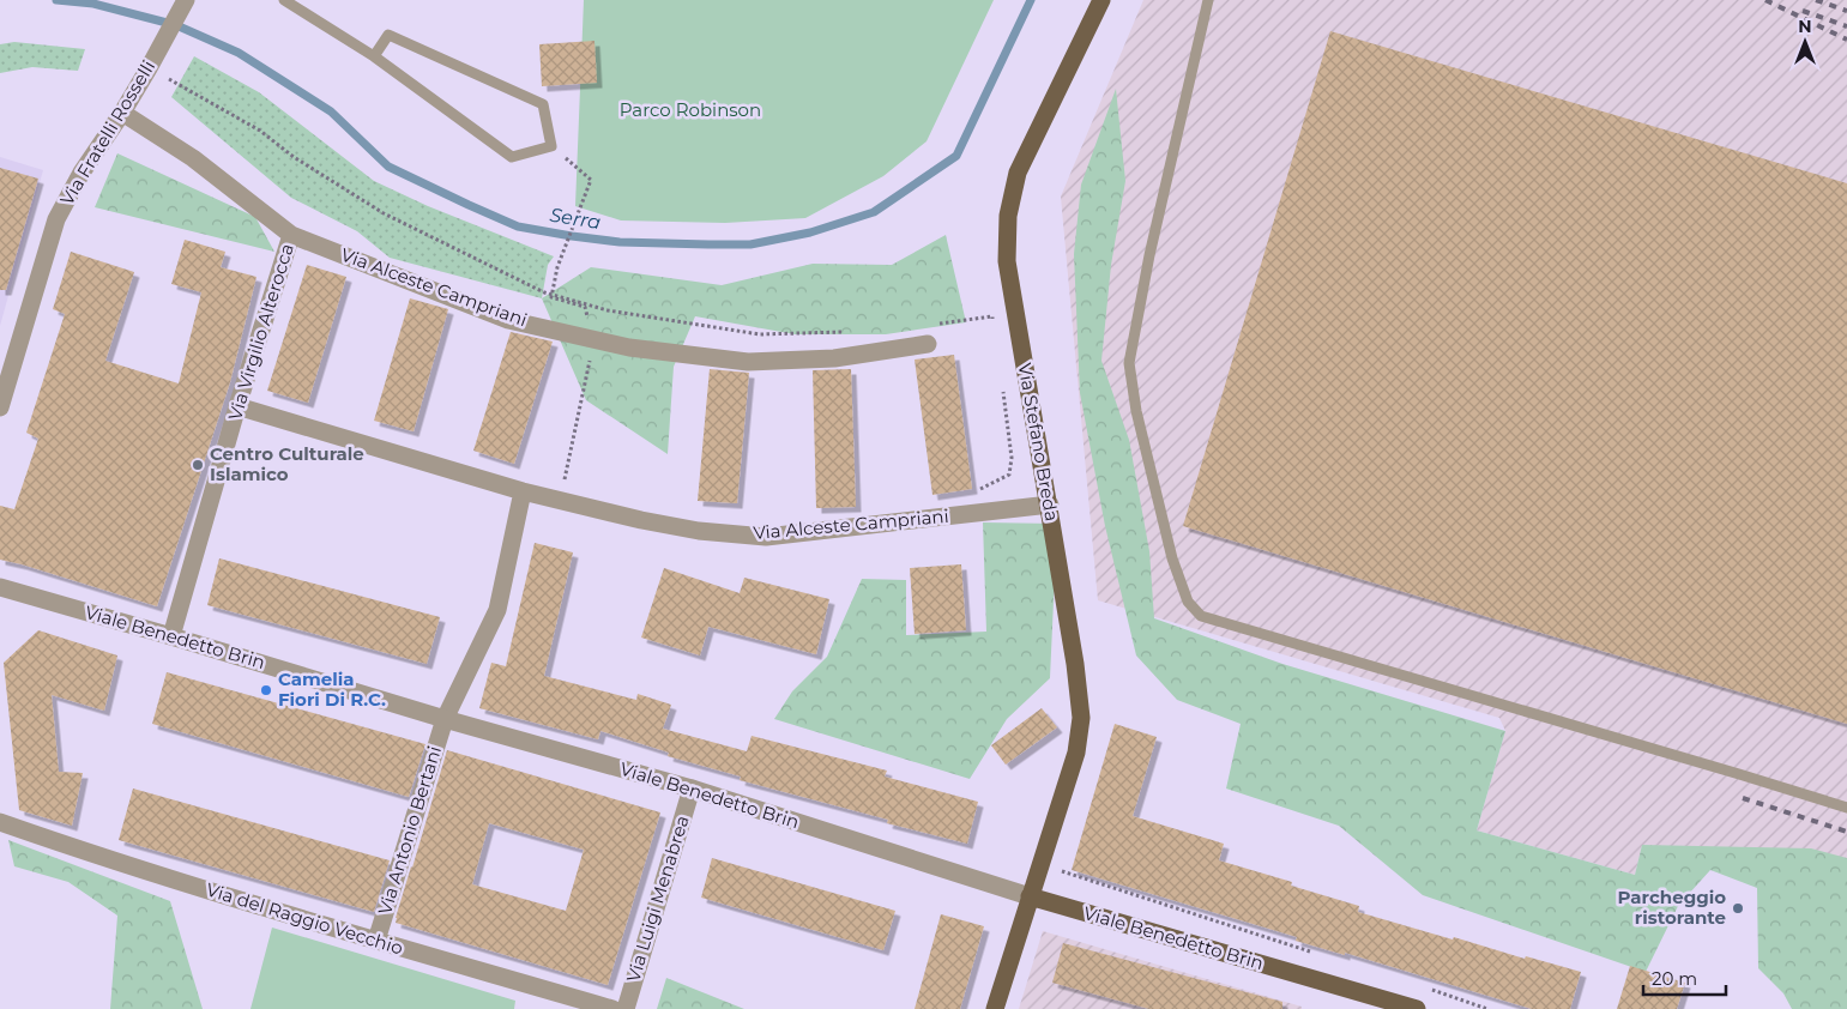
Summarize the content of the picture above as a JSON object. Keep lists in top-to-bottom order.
{
  "streets": {
    "main road": ["Via Stefano Breda", "Viale Benedetto Brin"],
    "street": [
      "Via Fratelli Rosselli",
      "Via Alceste Campriani",
      "Via Virgilio Alterocca",
      "Via Antonio Bertani",
      "Via Luigi Menabrea",
      "Via del Raggio Vecchio"
    ]
  },
  "crossings": [
    ["Via Fratelli Rosselli", "Via Alceste Campriani"],
    ["Via Alceste Campriani", "Via Virgilio Alterocca"],
    ["Via Alceste Campriani", "Via Stefano Breda"],
    ["Via Alceste Campriani", "Via Antonio Bertani"],
    ["Via Virgilio Alterocca", "Viale Benedetto Brin"],
    ["Via Stefano Breda", "Viale Benedetto Brin"],
    ["Viale Benedetto Brin", "Via Antonio Bertani"],
    ["Viale Benedetto Brin", "Via Luigi Menabrea"],
    ["Via Antonio Bertani", "Via del Raggio Vecchio"]
  ],
  "water": ["Serra"],
  "parks": ["Parco Robinson"],
  "places": ["Centro Culturale Islamico", "Camelia Fiori Di R.C.", "Parcheggio ristorante"],
  "scale_bar": "20 m",
  "north": "top"
}
